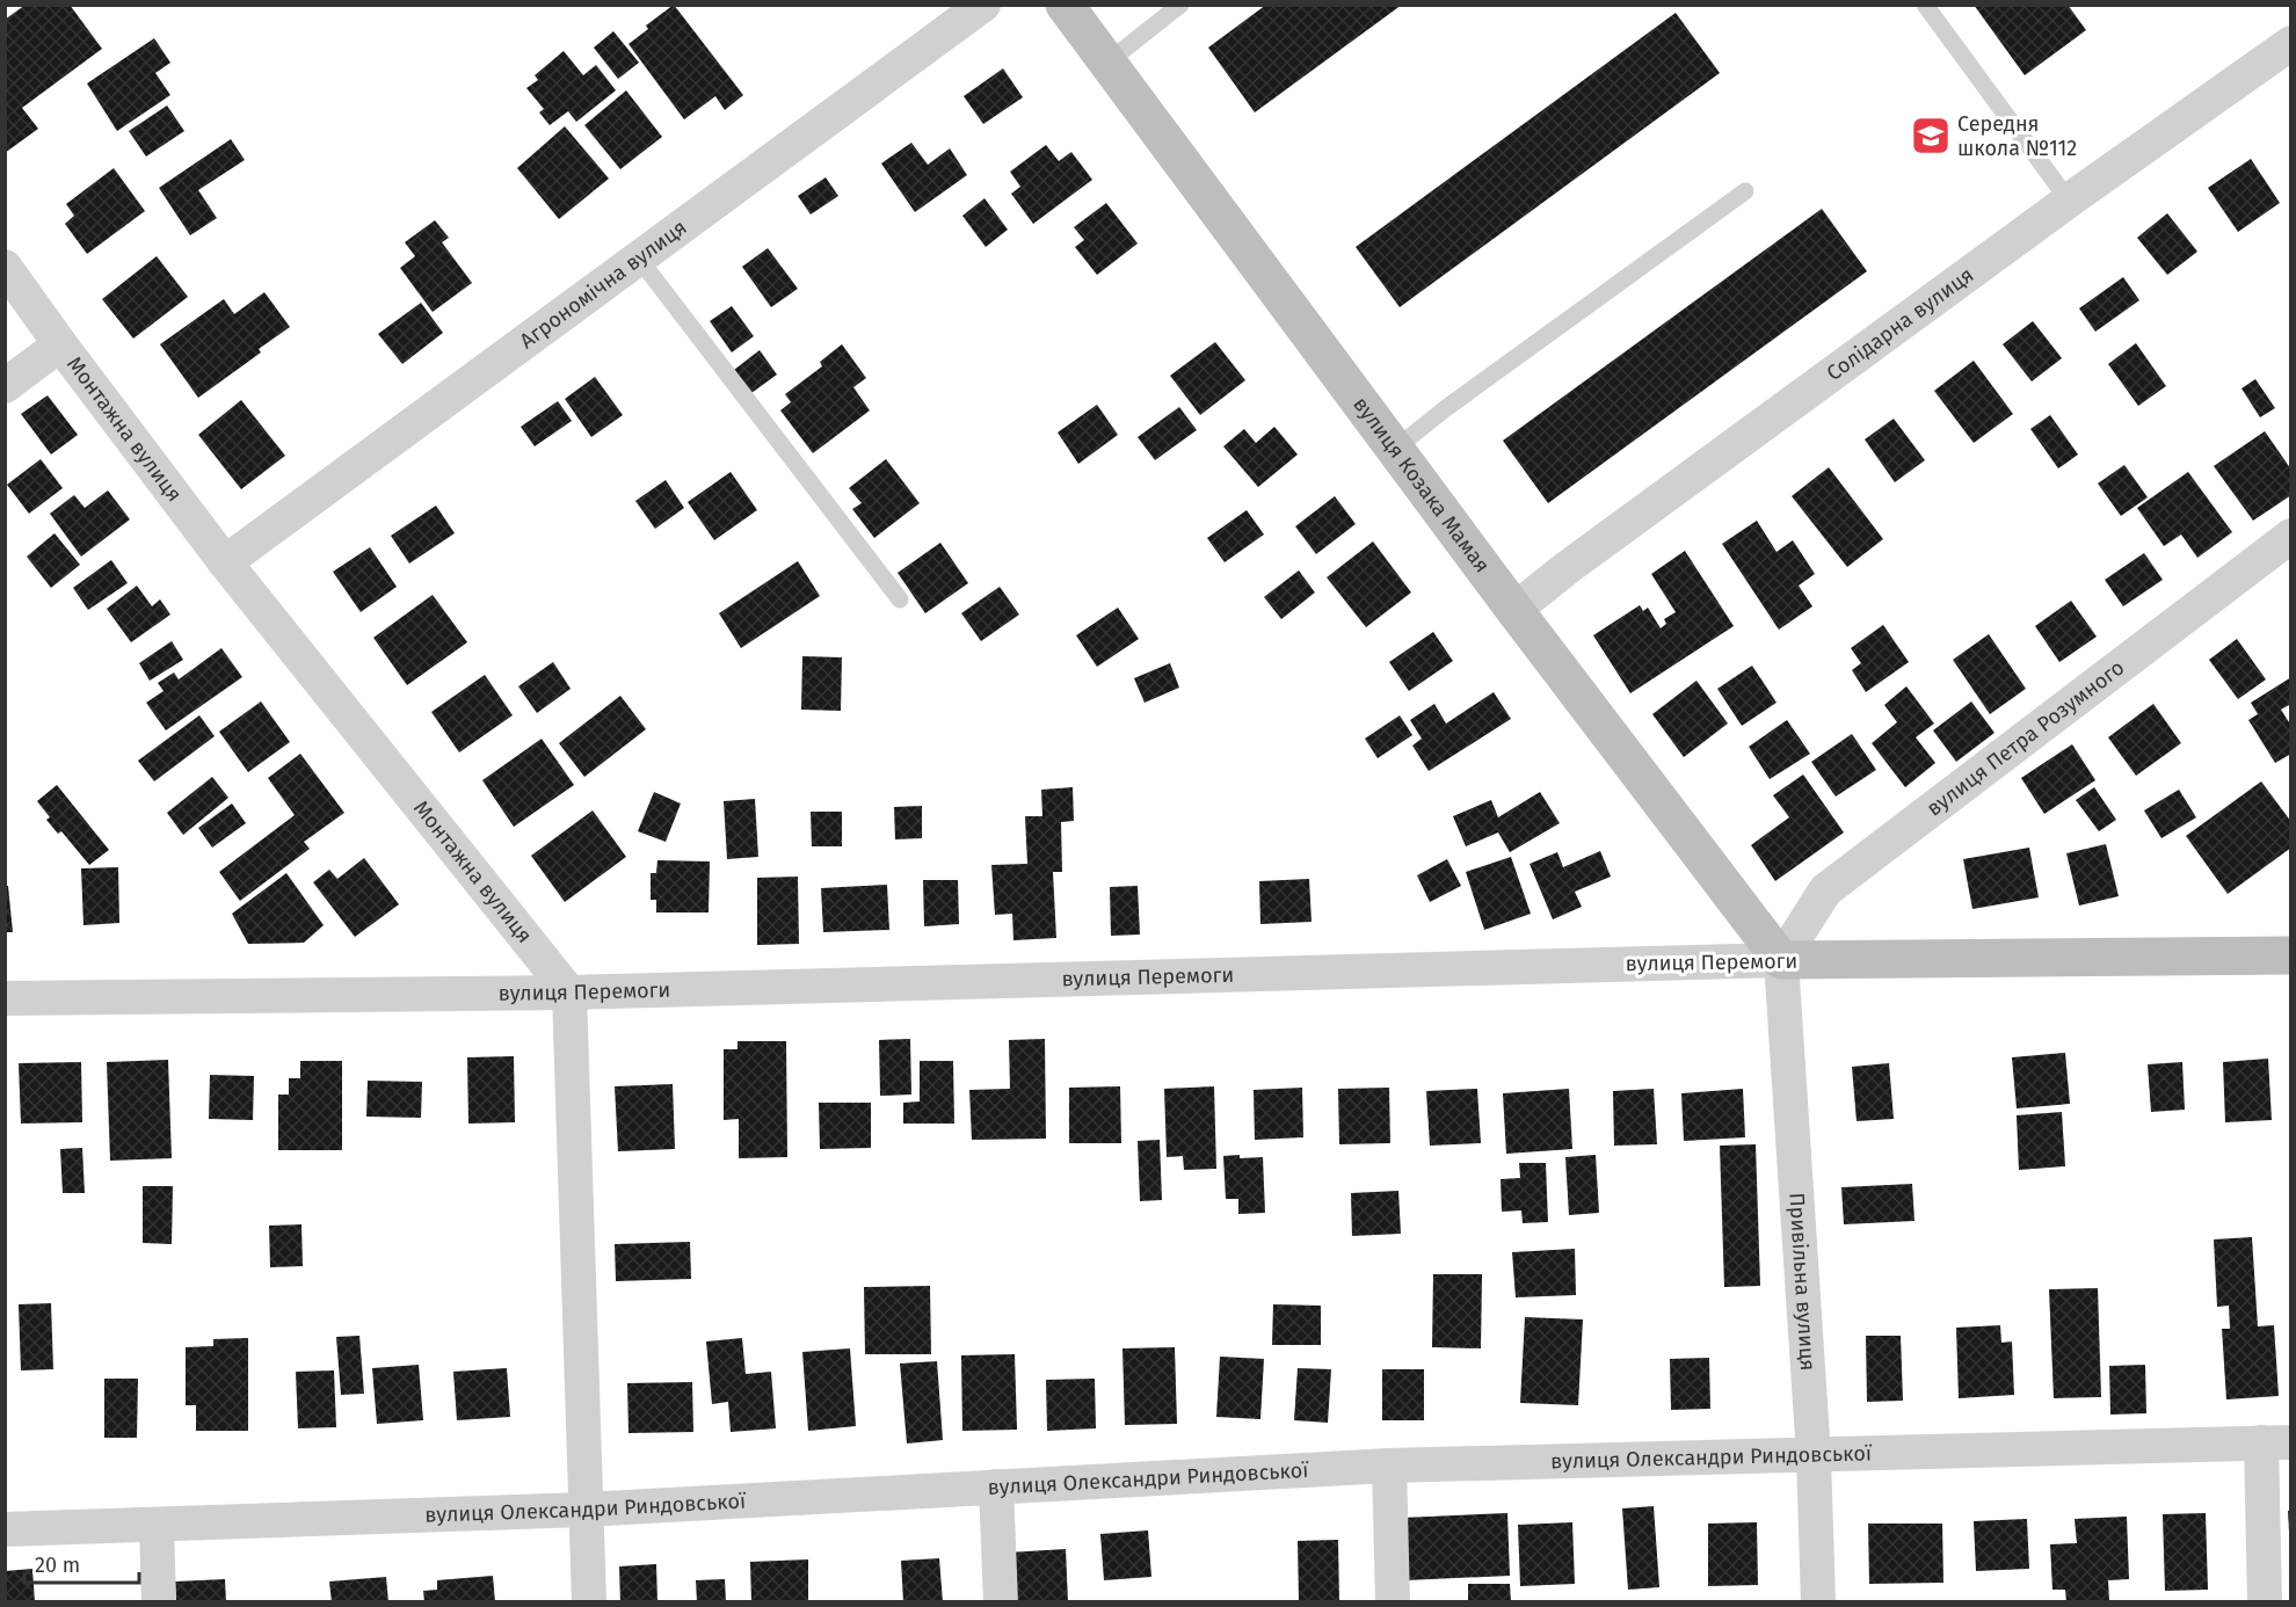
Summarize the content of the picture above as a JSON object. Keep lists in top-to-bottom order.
{
  "streets": {
    "street": [
      "Агрономічна вулиця",
      "Солідарна вулиця",
      "Монтажна вулиця",
      "вулиця Козака Мамая",
      "вулиця Петра Розумного",
      "вулиця Перемоги",
      "Привільна вулиця",
      "вулиця Олександри Риндовської"
    ]
  },
  "crossings": [
    ["Агрономічна вулиця", "Монтажна вулиця"],
    ["Солідарна вулиця", "вулиця Козака Мамая"],
    ["Монтажна вулиця", "вулиця Перемоги"],
    ["вулиця Козака Мамая", "вулиця Петра Розумного"],
    ["вулиця Козака Мамая", "вулиця Перемоги"],
    ["вулиця Козака Мамая", "Привільна вулиця"],
    ["вулиця Петра Розумного", "вулиця Перемоги"],
    ["вулиця Петра Розумного", "Привільна вулиця"],
    ["вулиця Перемоги", "Привільна вулиця"],
    ["Привільна вулиця", "вулиця Олександри Риндовської"]
  ],
  "places": {
    "school or university": ["Середня школа №112"]
  },
  "scale_bar": "20 m"
}
